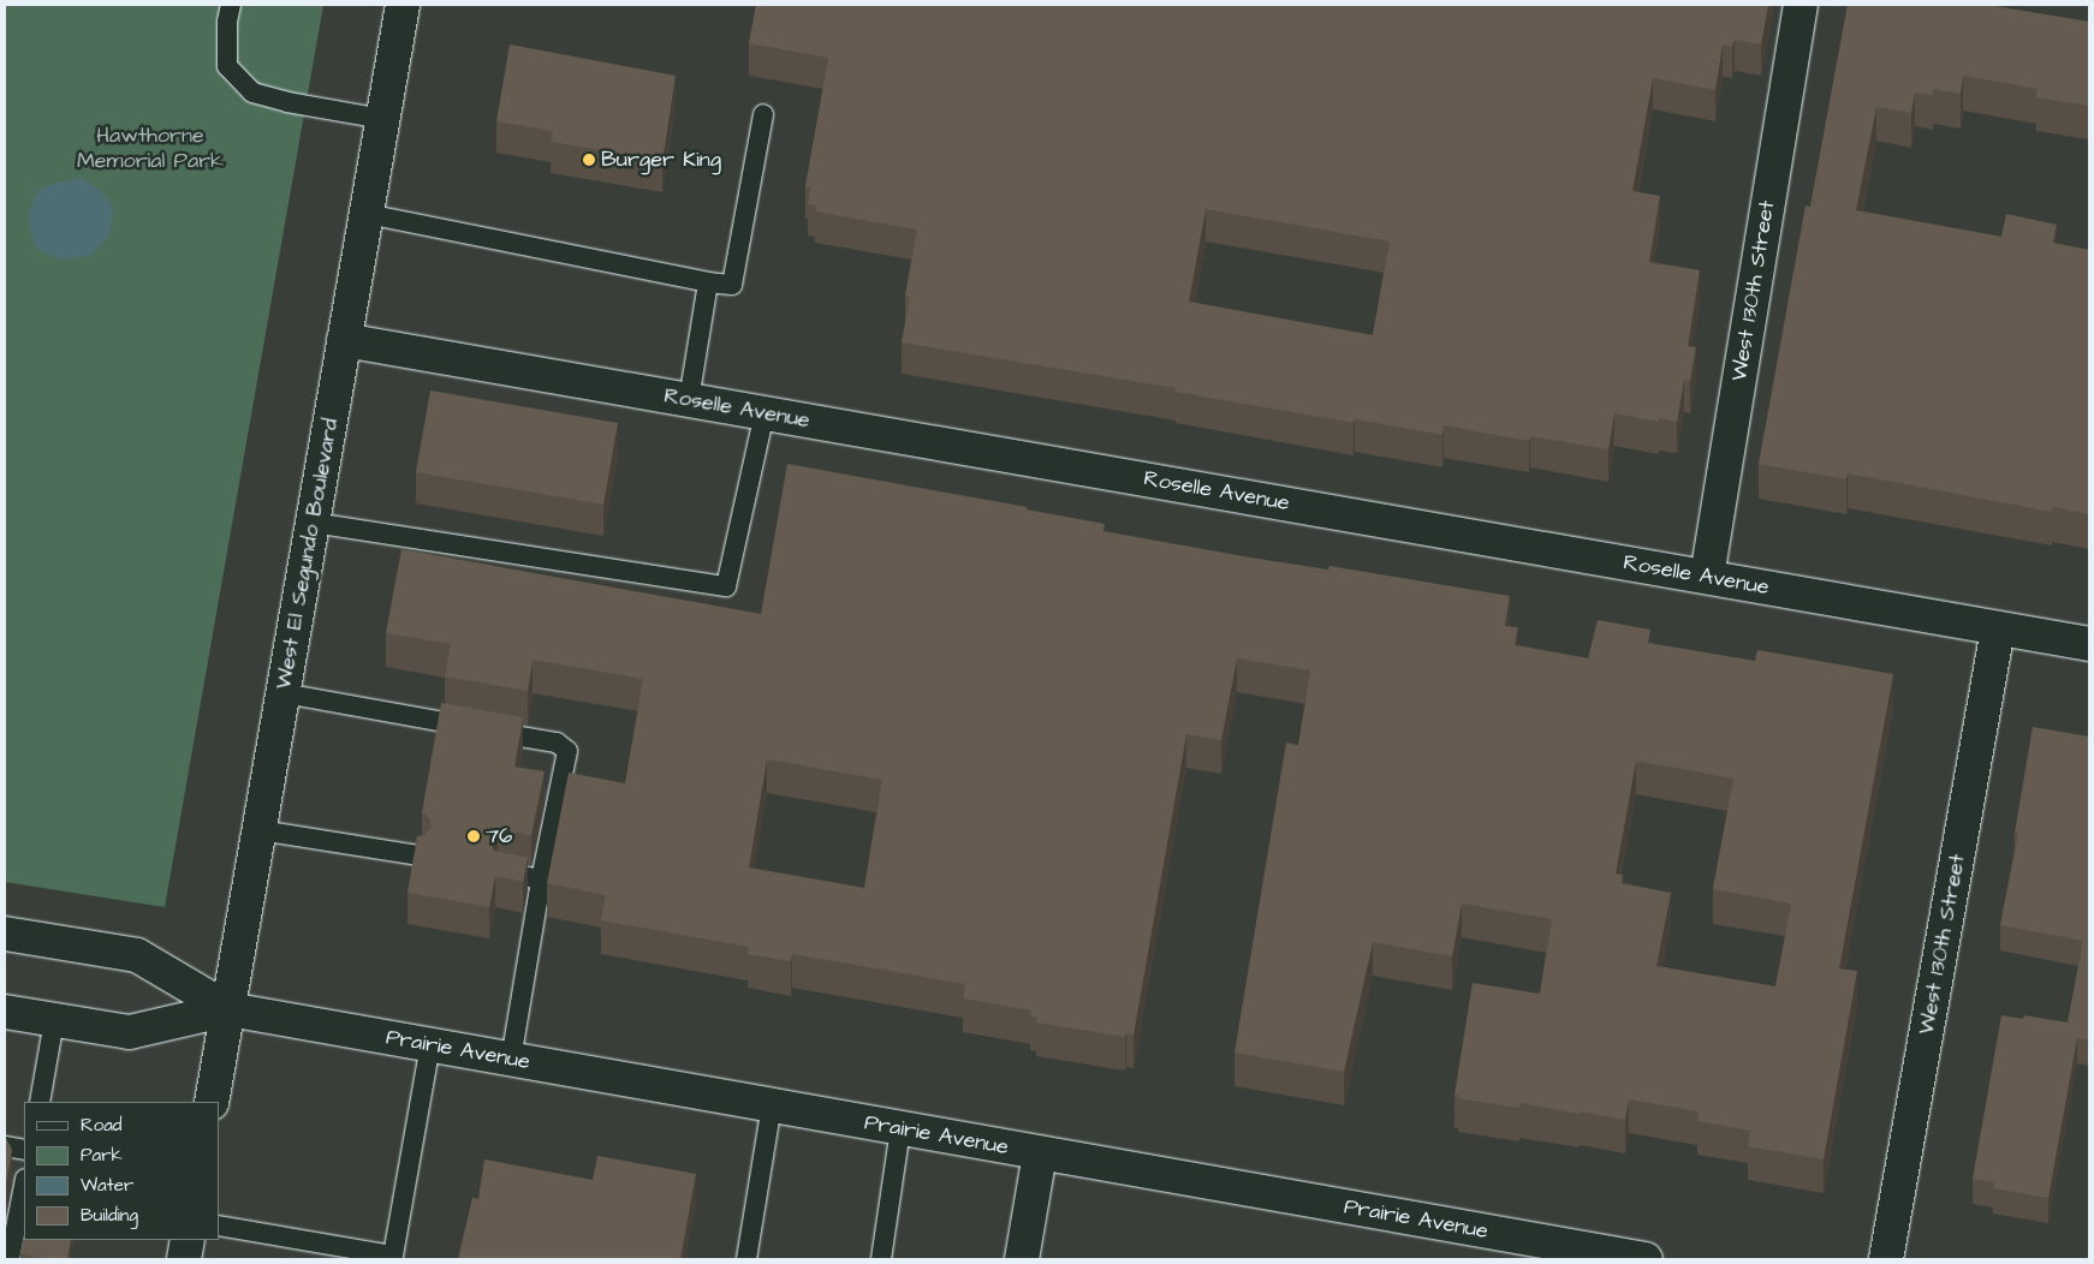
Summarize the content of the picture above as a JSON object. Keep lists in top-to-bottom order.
{
  "streets": {
    "main road": [
      "West 130th Street",
      "Roselle Avenue",
      "West El Segundo Boulevard",
      "Prairie Avenue"
    ]
  },
  "crossings": [
    ["West 130th Street", "Roselle Avenue"],
    ["Roselle Avenue", "West El Segundo Boulevard"],
    ["West El Segundo Boulevard", "Prairie Avenue"]
  ],
  "parks": ["Hawthorne Memorial Park"],
  "places": ["Burger King", "76"],
  "legend": [
    "Road",
    "Park",
    "Water",
    "Building"
  ]
}
